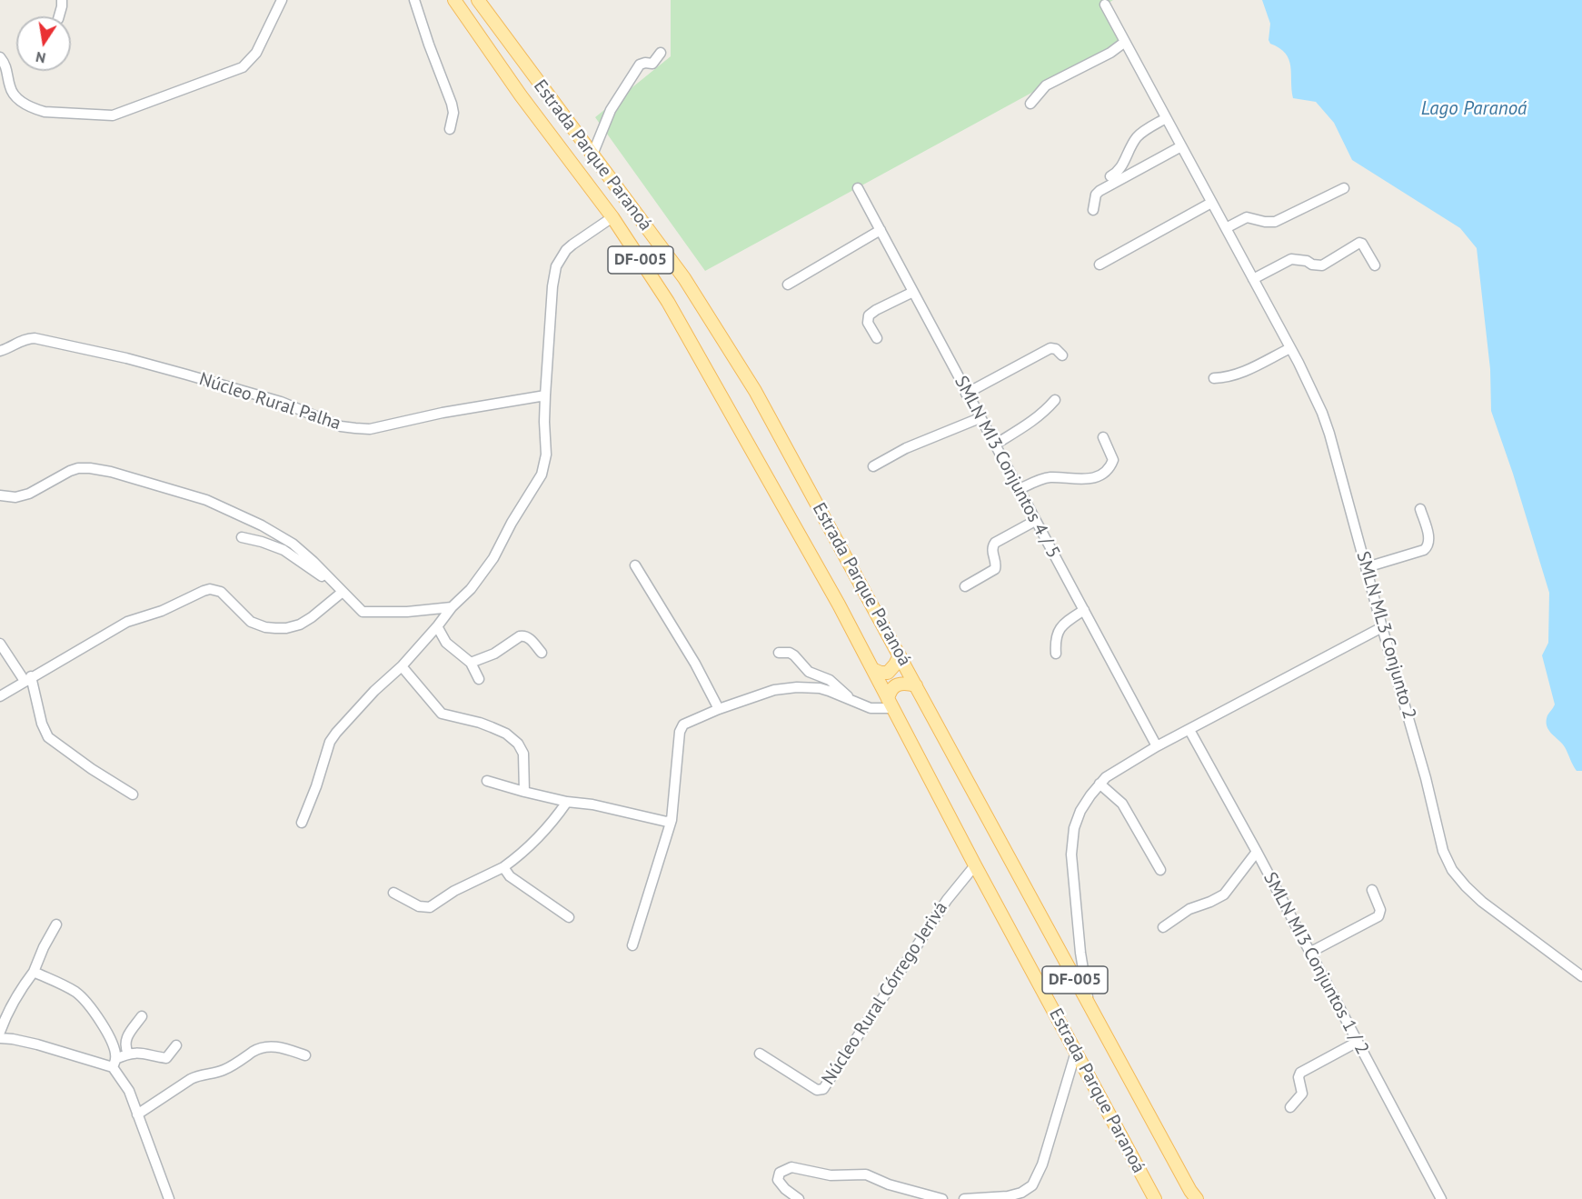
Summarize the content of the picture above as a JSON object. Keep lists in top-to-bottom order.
{
  "streets": {
    "main road": ["Estrada Parque Paranoá", "DF-005"],
    "street": [
      "Núcleo Rural Palha",
      "SMLN MI3 Conjuntos 4 / 5",
      "SMLN ML3 Conjunto 2",
      "SMLN MI3 Conjuntos 1 / 2",
      "Núcleo Rural Córrego Jerivá"
    ]
  },
  "crossings": [
    ["Estrada Parque Paranoá", "Núcleo Rural Córrego Jerivá"]
  ],
  "water": ["Lago Paranoá"],
  "north": "bottom"
}
